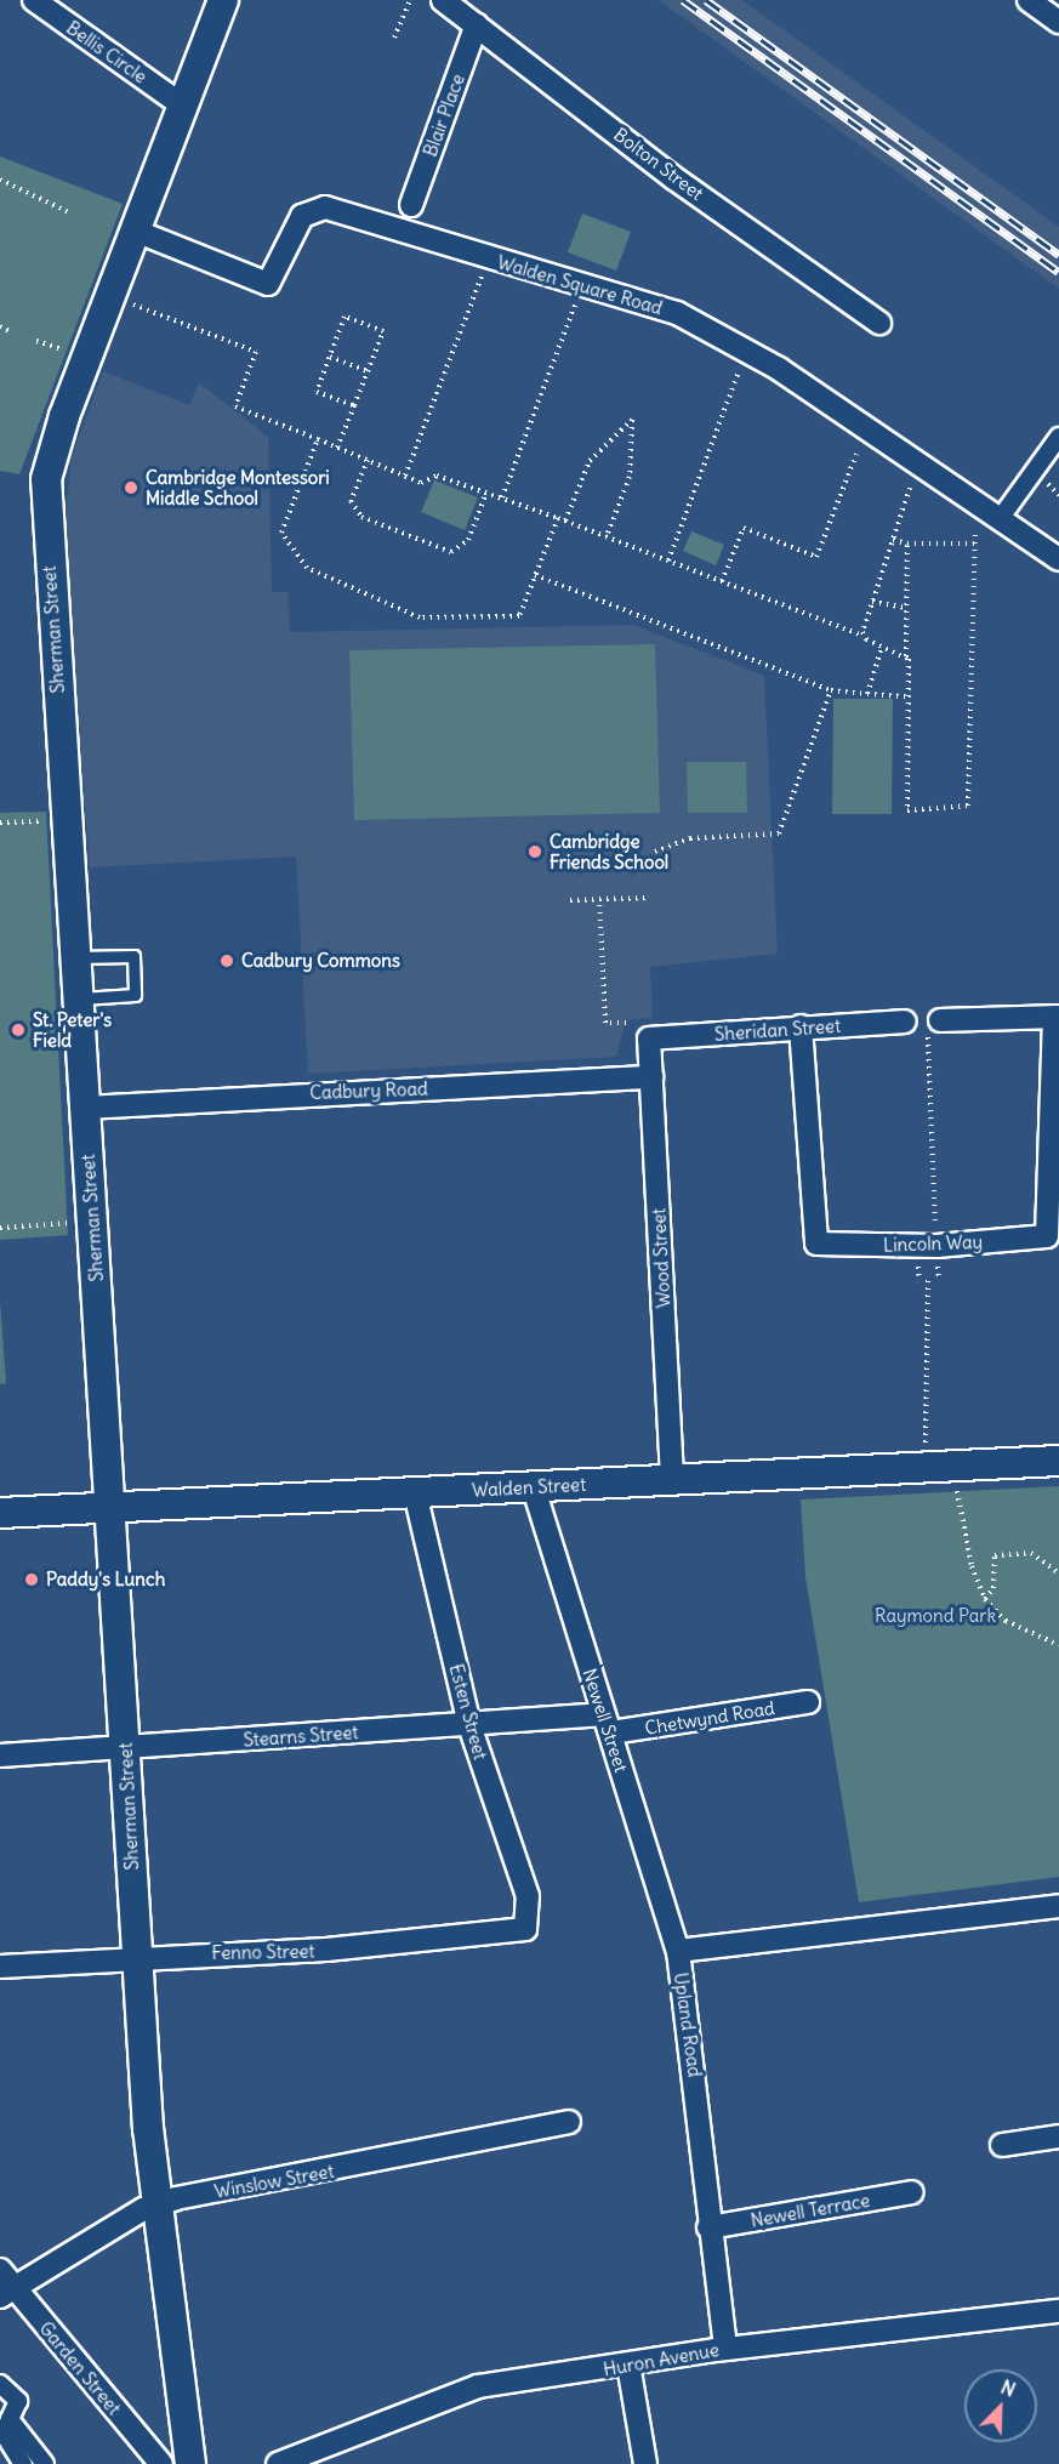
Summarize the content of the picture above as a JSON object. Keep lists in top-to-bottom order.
{
  "streets": {
    "street": [
      "Bellis Circle",
      "Blair Place",
      "Bolton Street",
      "Walden Square Road",
      "Sherman Street",
      "Sheridan Street",
      "Cadbury Road",
      "Lincoln Way",
      "Wood Street",
      "Walden Street",
      "Esten Street",
      "Chetwynd Road",
      "Newell Street",
      "Stearns Street",
      "Fenno Street",
      "Upland Road",
      "Winslow Street",
      "Newell Terrace",
      "Huron Avenue",
      "Garden Street"
    ]
  },
  "crossings": [
    ["Bellis Circle", "Sherman Street"],
    ["Blair Place", "Bolton Street"],
    ["Walden Square Road", "Sherman Street"],
    ["Sherman Street", "Cadbury Road"],
    ["Sherman Street", "Walden Street"],
    ["Sherman Street", "Stearns Street"],
    ["Sherman Street", "Fenno Street"],
    ["Sherman Street", "Winslow Street"],
    ["Sheridan Street", "Lincoln Way"],
    ["Sheridan Street", "Wood Street"],
    ["Cadbury Road", "Wood Street"],
    ["Wood Street", "Walden Street"],
    ["Walden Street", "Esten Street"],
    ["Walden Street", "Newell Street"],
    ["Esten Street", "Stearns Street"],
    ["Esten Street", "Fenno Street"],
    ["Chetwynd Road", "Newell Street"],
    ["Chetwynd Road", "Stearns Street"],
    ["Newell Street", "Stearns Street"],
    ["Newell Street", "Upland Road"],
    ["Upland Road", "Newell Terrace"],
    ["Upland Road", "Huron Avenue"],
    ["Winslow Street", "Garden Street"]
  ],
  "parks": ["Raymond Park"],
  "places": [
    "Cambridge Montessori Middle School",
    "Cambridge Friends School",
    "Cadbury Commons",
    "St. Peter's Field",
    "Paddy's Lunch"
  ],
  "north": "top right"
}
